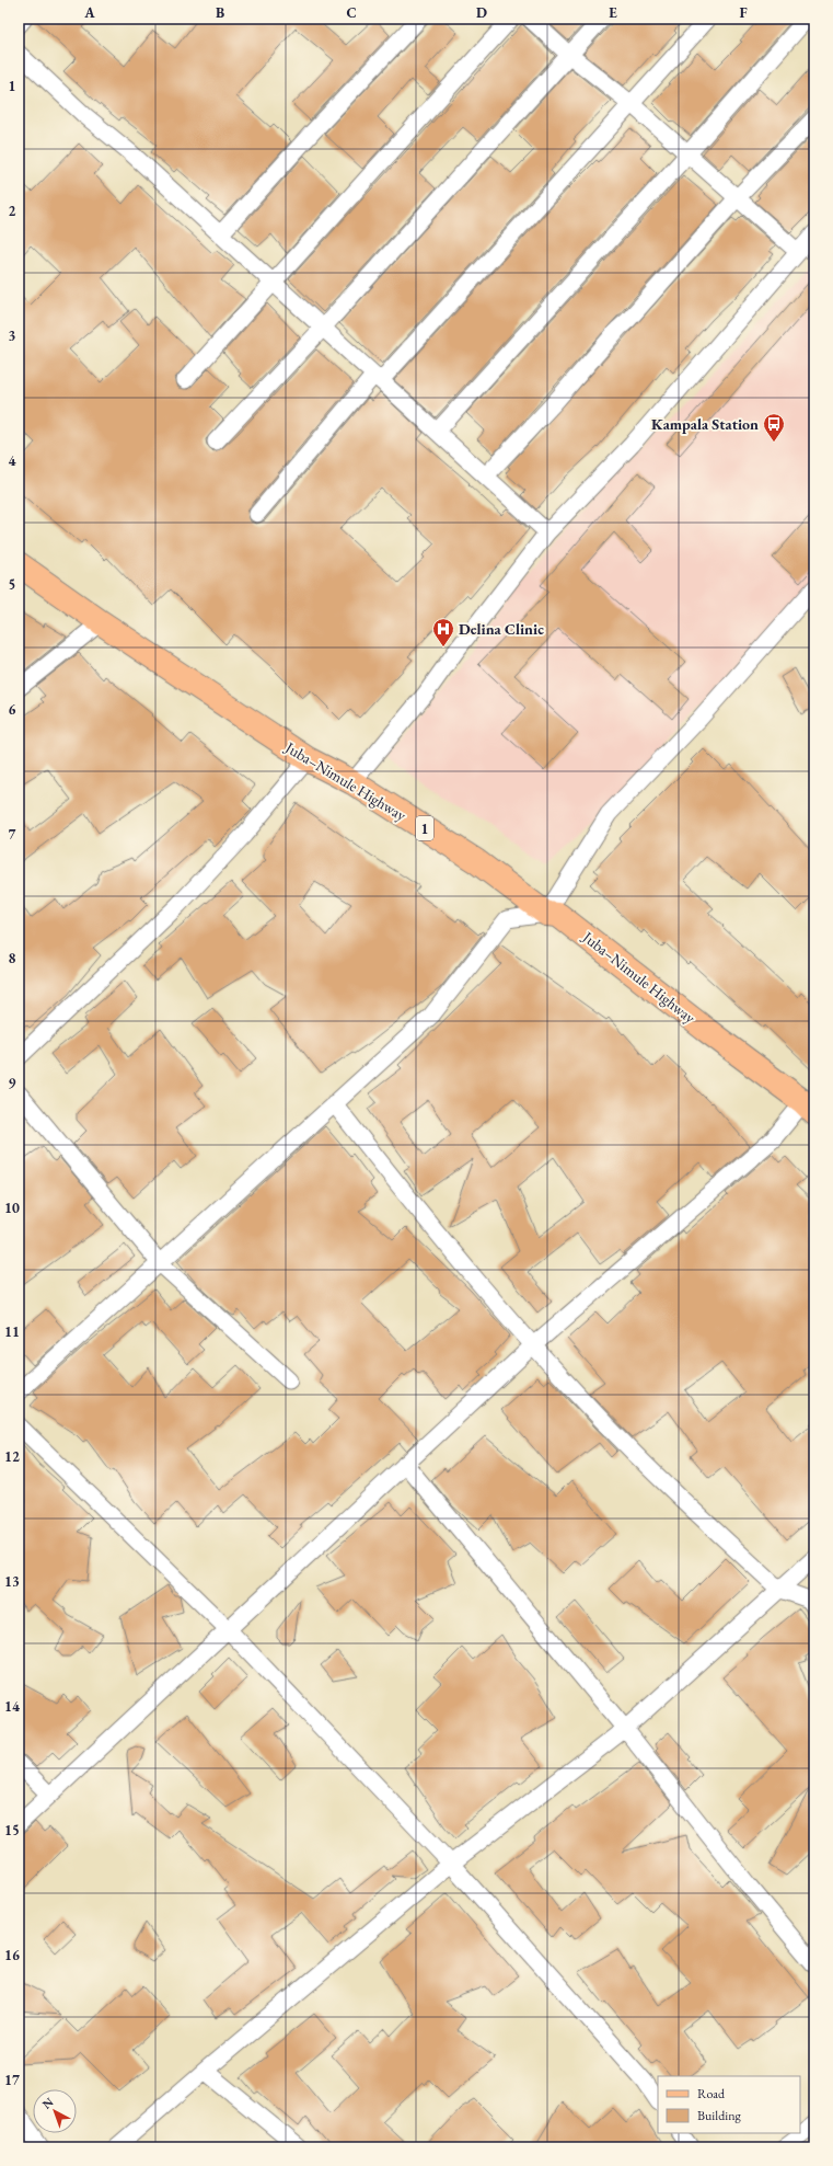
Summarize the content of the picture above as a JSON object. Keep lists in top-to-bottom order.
{
  "streets": {
    "main road": ["Juba–Nimule Highway", "1"]
  },
  "places": {
    "bus stop": ["Kampala Station"],
    "hospital": ["Delina Clinic"]
  },
  "legend": ["Road", "Building"],
  "north": "top left",
  "grid": {
    "columns": [
      "A",
      "B",
      "C",
      "D",
      "E",
      "F"
    ],
    "rows": [
      "1",
      "2",
      "3",
      "4",
      "5",
      "6",
      "7",
      "8",
      "9",
      "10",
      "11",
      "12",
      "13",
      "14",
      "15",
      "16",
      "17"
    ]
  }
}
